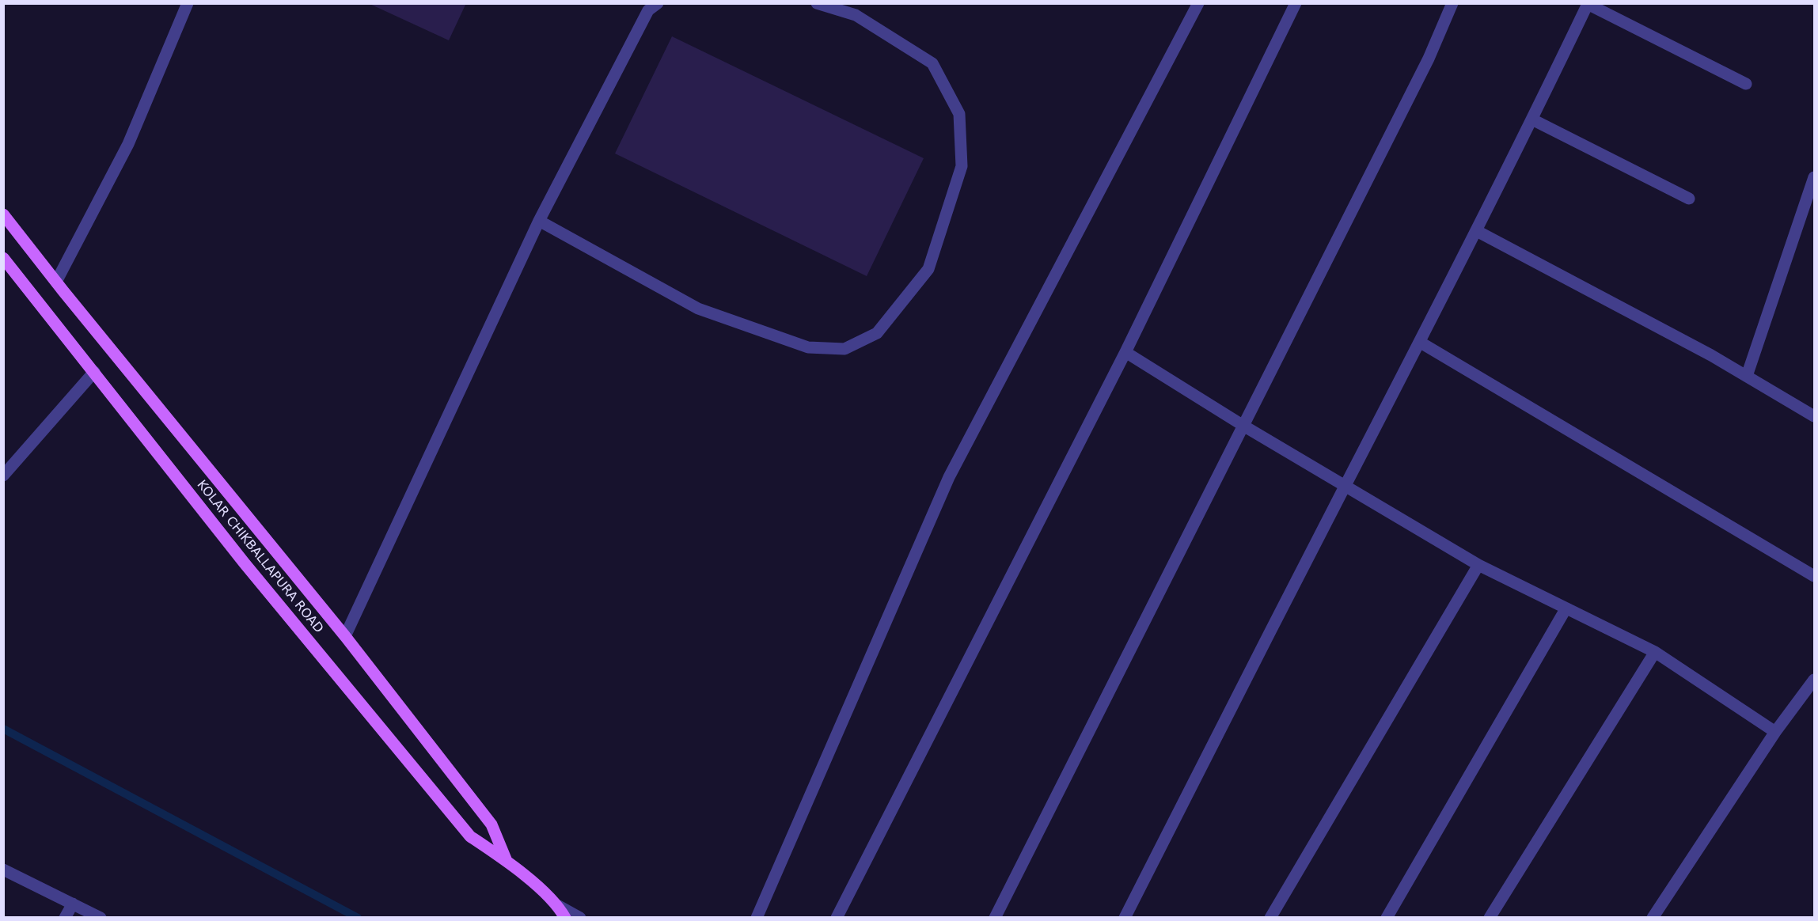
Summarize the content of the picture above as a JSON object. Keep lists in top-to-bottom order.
{
  "streets": {
    "main road": ["KOLAR CHIKBALLAPURA ROAD"]
  }
}
